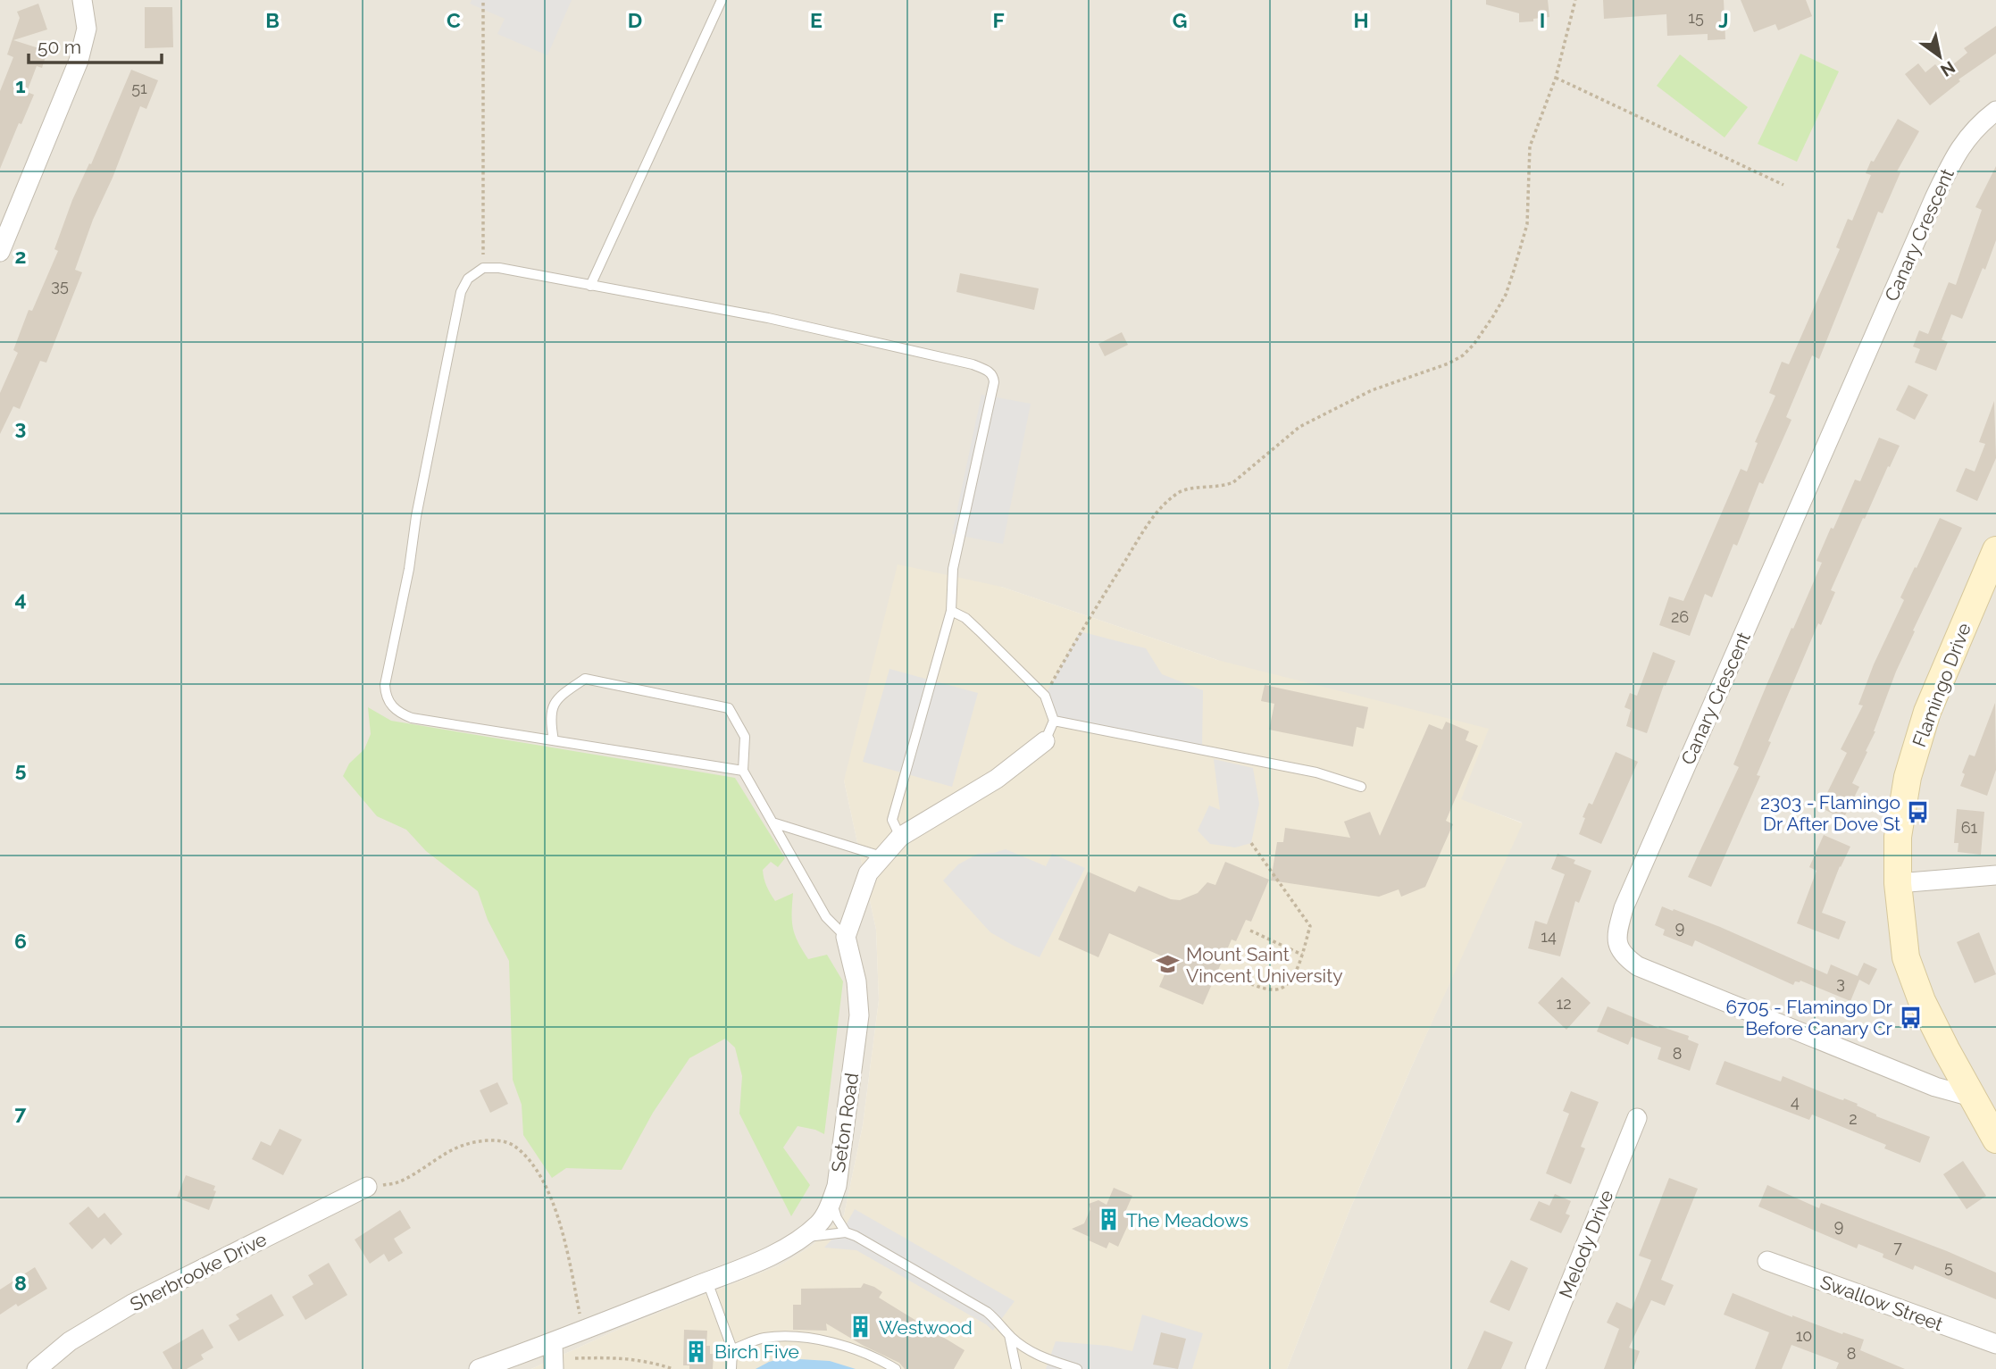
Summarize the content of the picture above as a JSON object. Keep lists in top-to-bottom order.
{
  "streets": {
    "street": [
      "Canary Crescent",
      "Flamingo Drive",
      "Seton Road",
      "Melody Drive",
      "Sherbrooke Drive",
      "Swallow Street"
    ]
  },
  "crossings": [
    ["Canary Crescent", "Flamingo Drive"]
  ],
  "places": {
    "bus stop": ["2303 - Flamingo Dr After Dove St", "6705 - Flamingo Dr Before Canary Cr"],
    "school or university": ["Mount Saint Vincent University"],
    "building": ["The Meadows", "Westwood", "Birch Five"]
  },
  "house_numbers": [
    "15",
    "51",
    "35",
    "26",
    "61",
    "9",
    "14",
    "3",
    "12",
    "8",
    "4",
    "2",
    "9",
    "7",
    "5",
    "10",
    "8"
  ],
  "scale_bar": "50 m",
  "north": "bottom right",
  "grid": {
    "columns": [
      "B",
      "C",
      "D",
      "E",
      "F",
      "G",
      "H",
      "I",
      "J"
    ],
    "rows": [
      "1",
      "2",
      "3",
      "4",
      "5",
      "6",
      "7",
      "8"
    ]
  }
}
